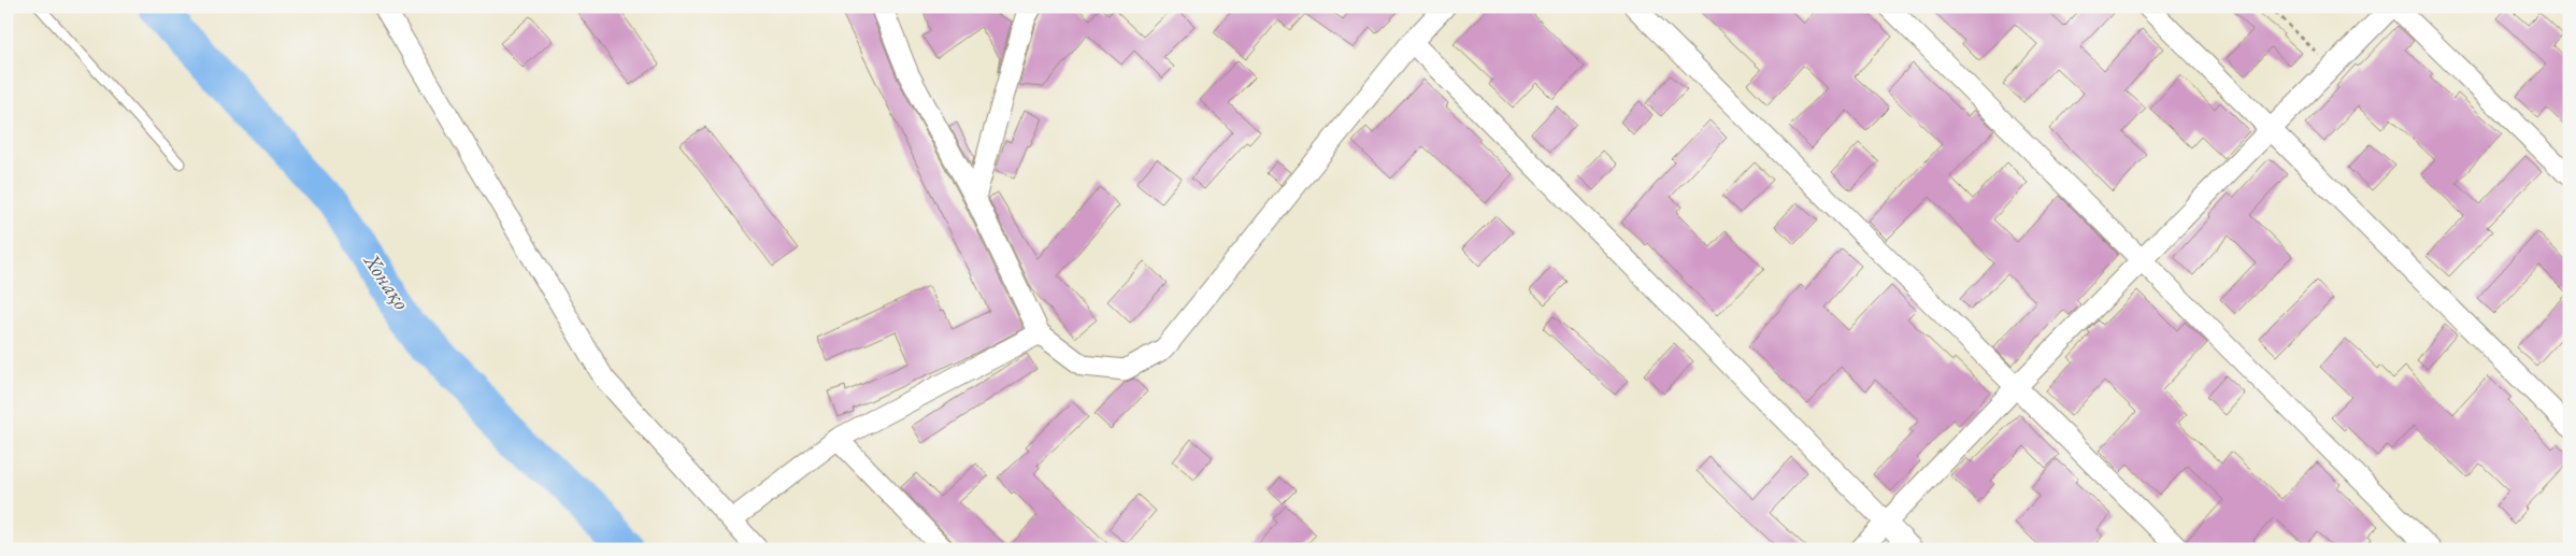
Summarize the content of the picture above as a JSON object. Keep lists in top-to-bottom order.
{
  "water": ["Хонақо"]
}
